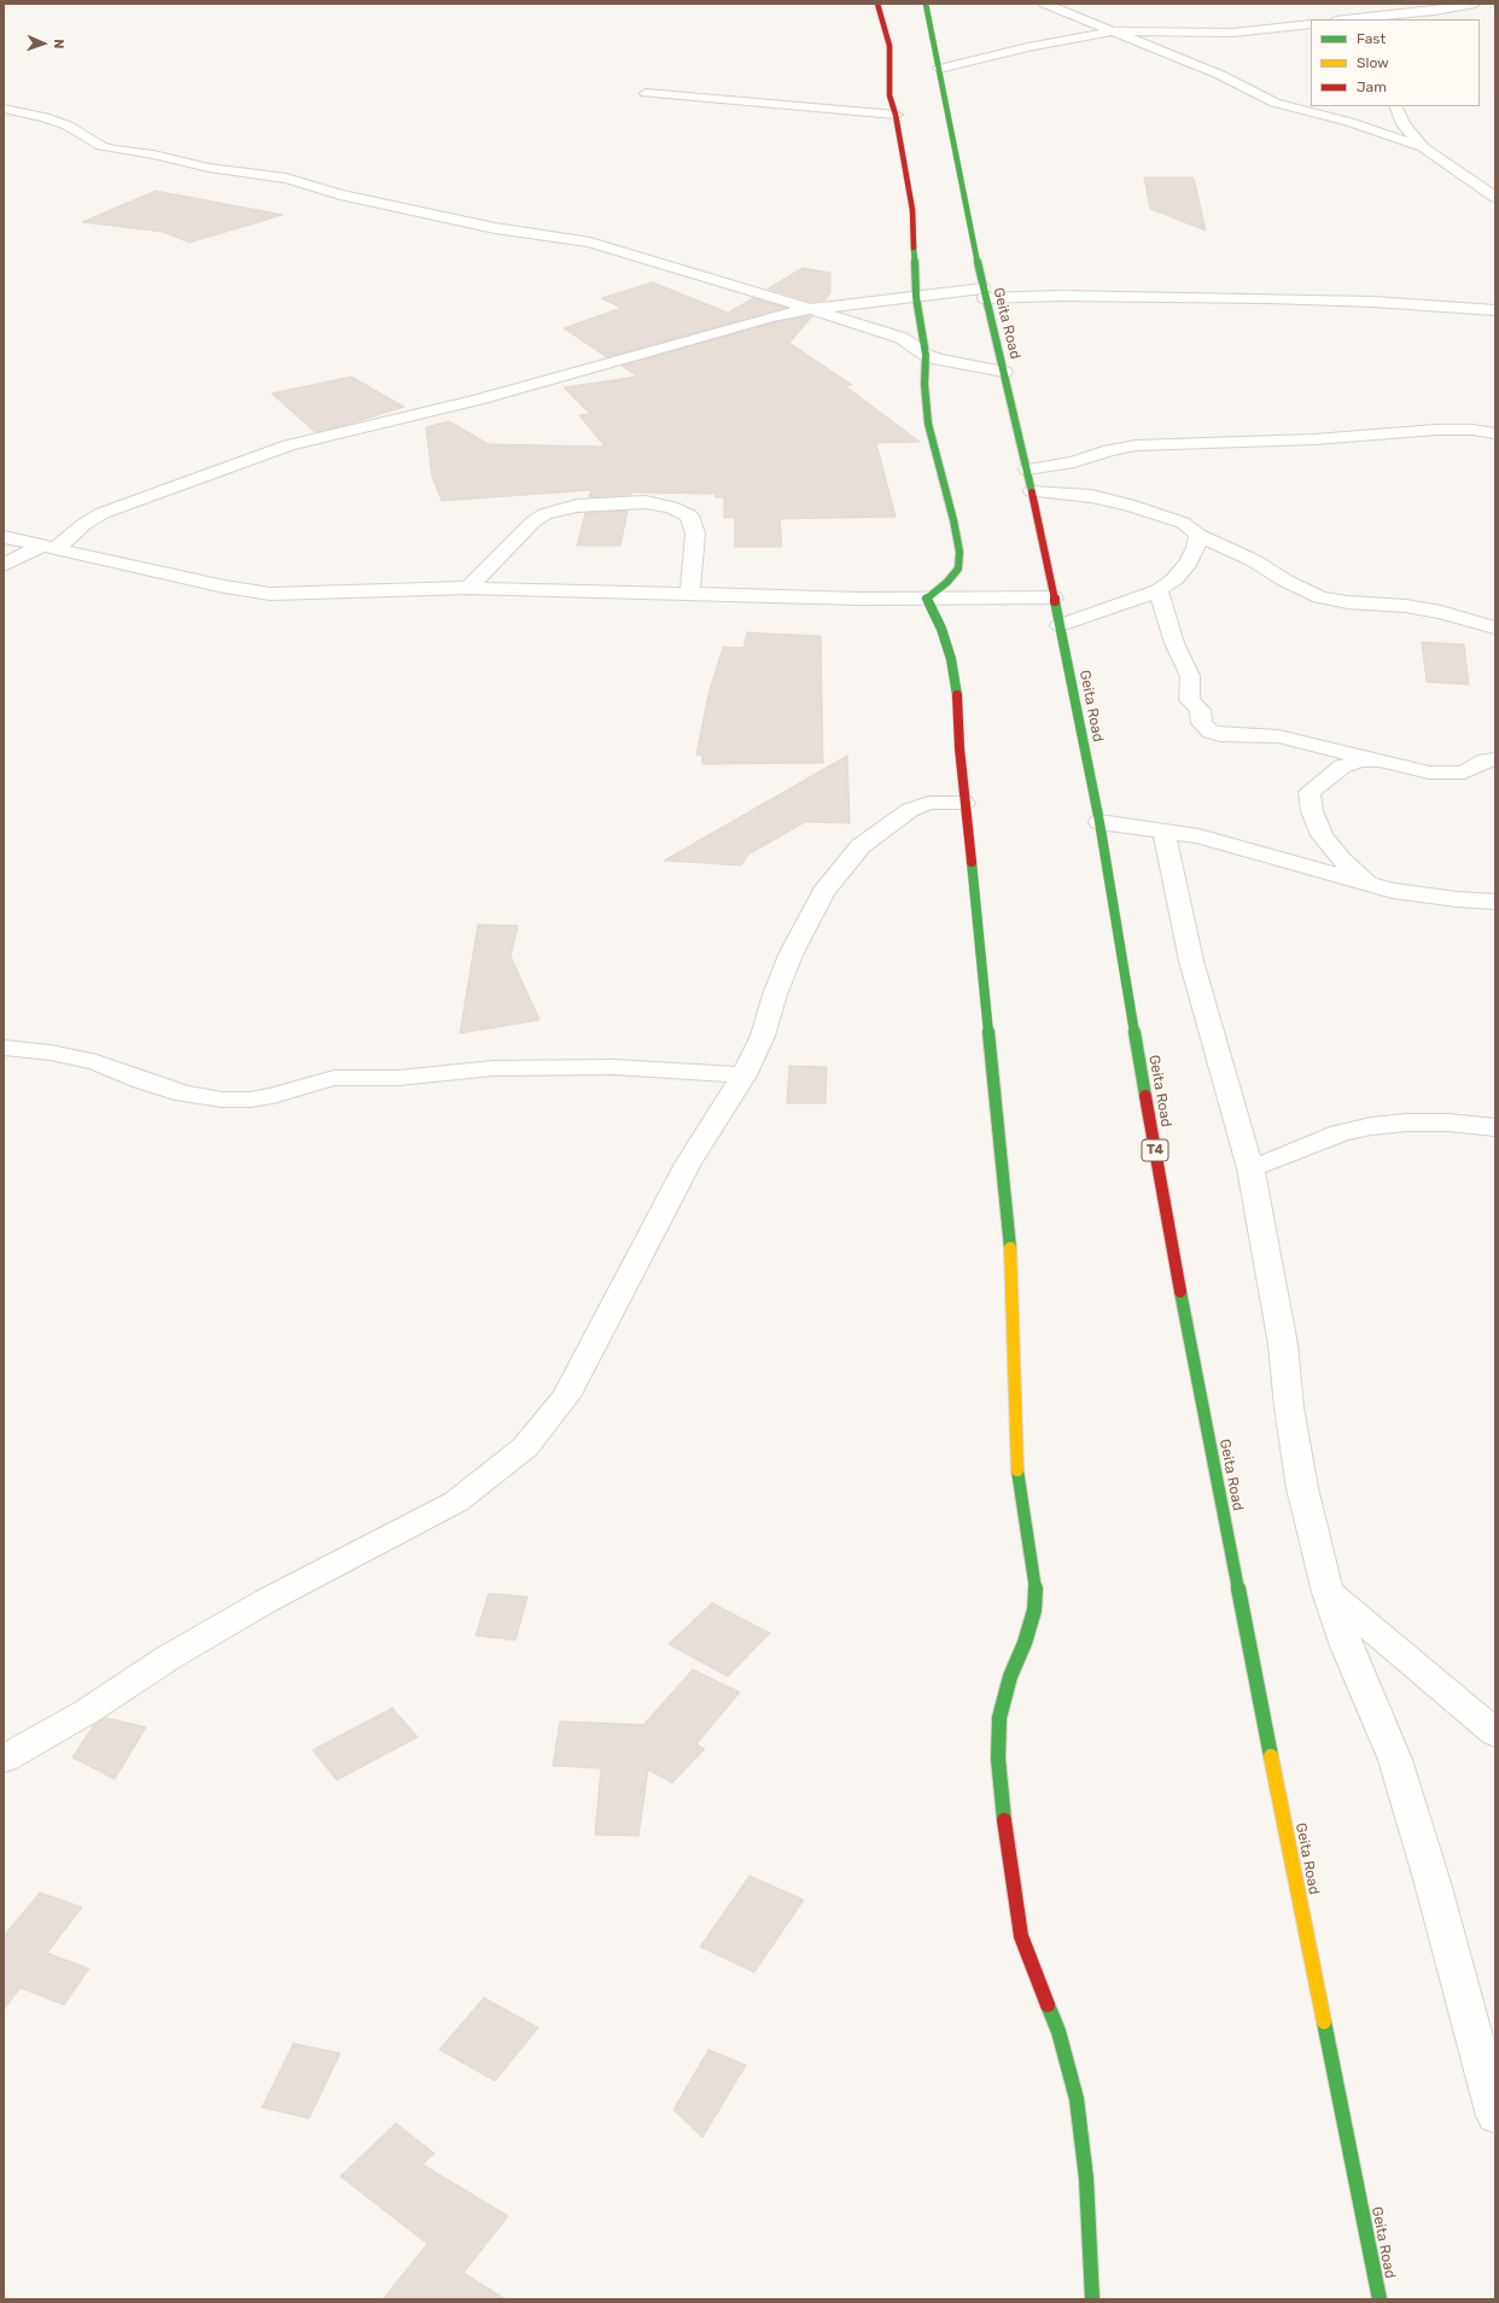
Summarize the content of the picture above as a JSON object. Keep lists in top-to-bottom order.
{
  "streets": {
    "main road": ["Geita Road", "T4"]
  },
  "legend": ["Fast", "Slow", "Jam"],
  "north": "right"
}
